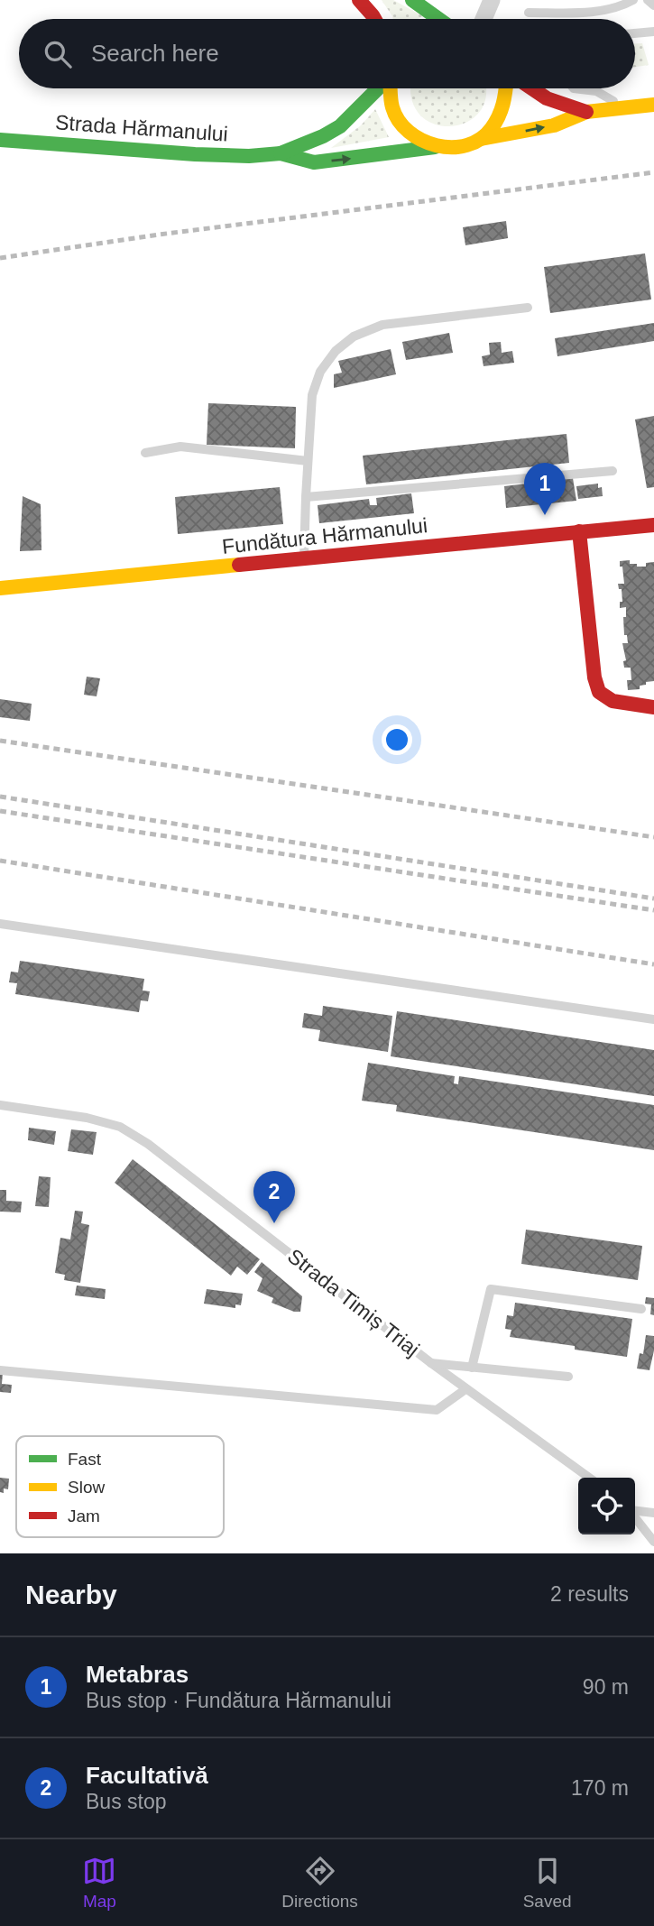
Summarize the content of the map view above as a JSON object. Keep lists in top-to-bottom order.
{
  "streets": {
    "main road": ["Strada Hărmanului", "Fundătura Hărmanului"],
    "lane": ["Strada Timiș Triaj"]
  },
  "legend": ["Fast", "Slow", "Jam"],
  "page": {
    "search": "Search here",
    "pins": ["1", "2"],
    "heading": ["Nearby", "2 results"],
    "list": [
      {
        "mark": "1",
        "name": "Metabras",
        "note": "Bus stop · Fundătura Hărmanului",
        "value": "90 m"
      },
      {
        "mark": "2",
        "name": "Facultativă",
        "note": "Bus stop",
        "value": "170 m"
      }
    ],
    "nav": ["Map", "Directions", "Saved"]
  }
}
